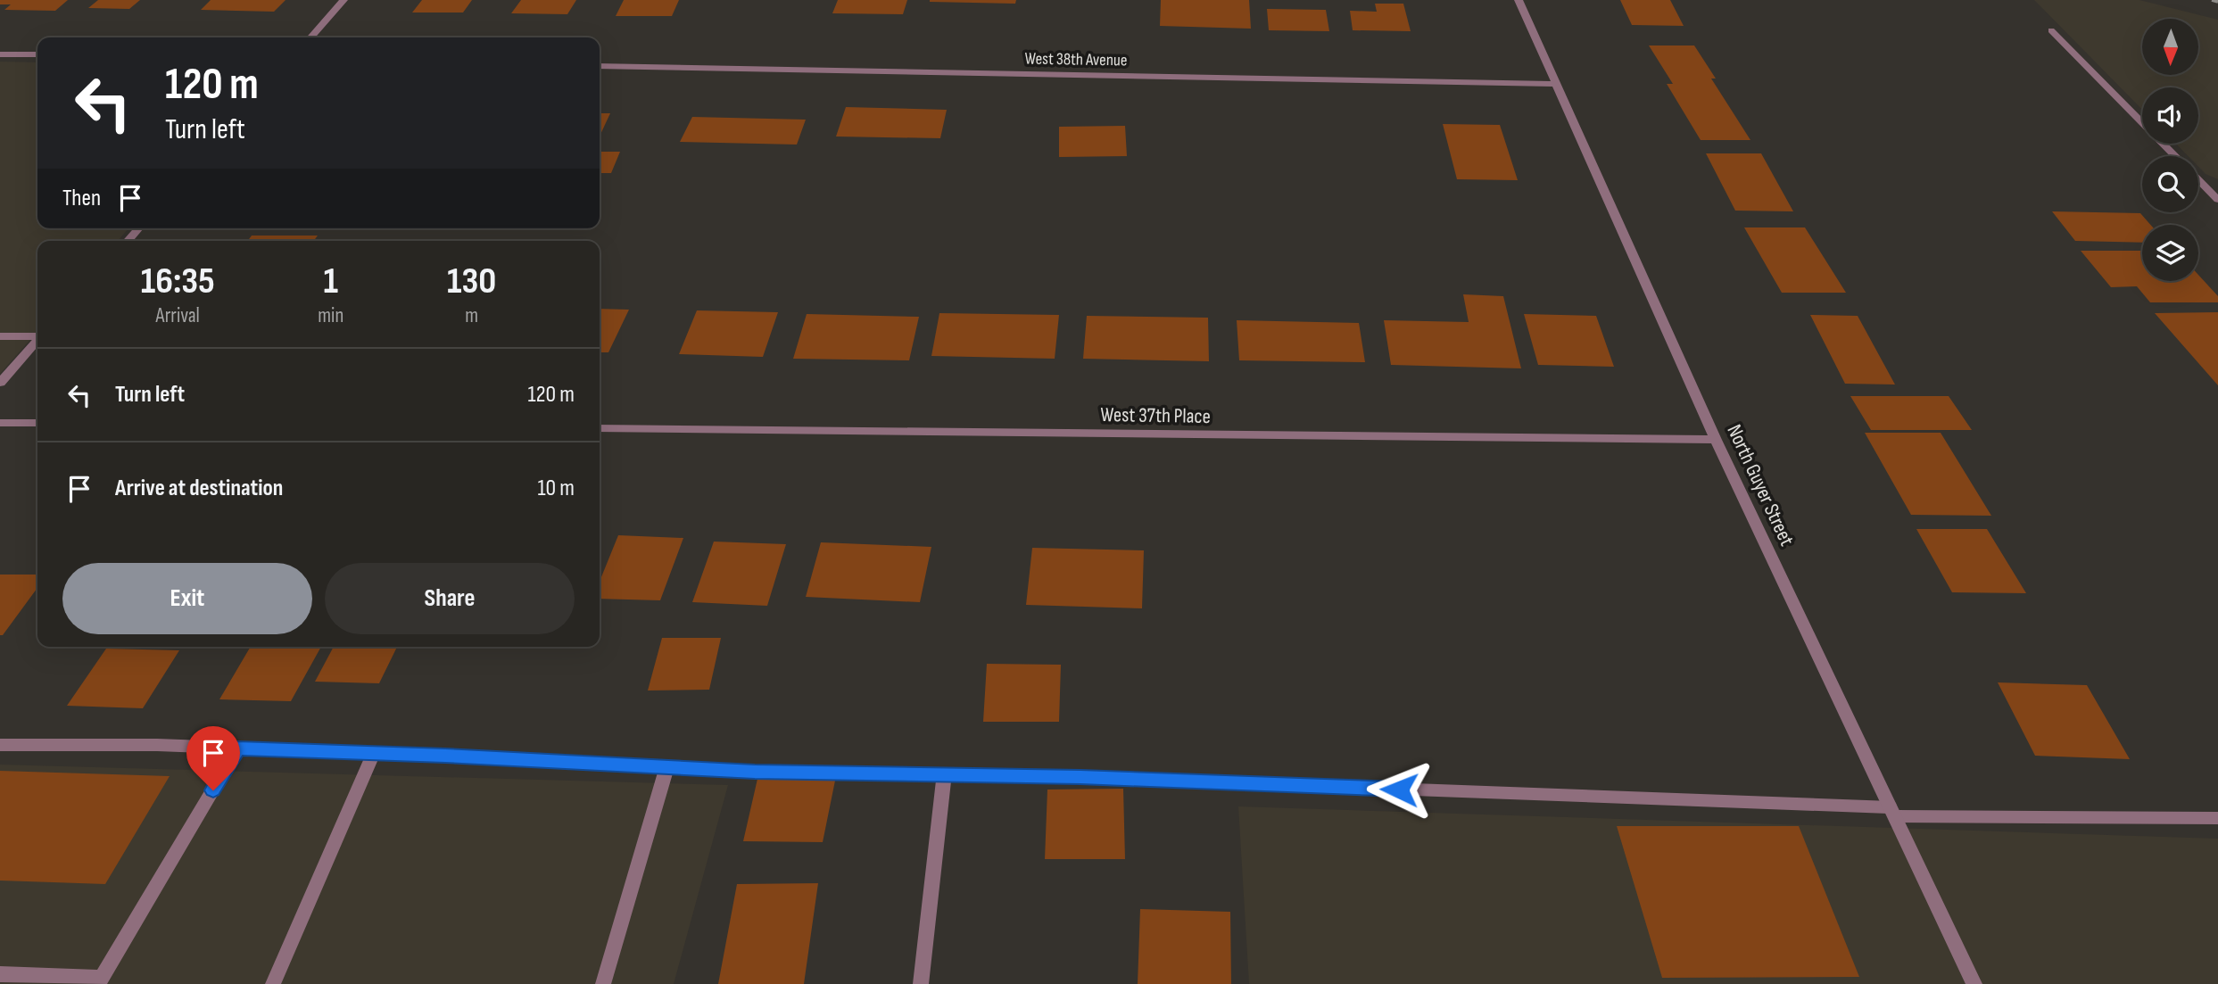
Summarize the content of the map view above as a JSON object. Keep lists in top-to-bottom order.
{
  "streets": {
    "street": ["West 38th Avenue", "West 37th Place", "North Guyer Street"]
  },
  "crossings": [
    ["West 38th Avenue", "North Guyer Street"],
    ["West 37th Place", "North Guyer Street"]
  ],
  "north": "bottom",
  "page": {
    "turn": ["120 m", "Turn left"],
    "then": "Then",
    "eta": [
      "16:35",
      "Arrival",
      "1",
      "min",
      "130",
      "m"
    ],
    "list": [
      {
        "name": "Turn left",
        "value": "120 m"
      },
      {
        "name": "Arrive at destination",
        "value": "10 m"
      }
    ],
    "buttons": ["Exit", "Share"]
  }
}
